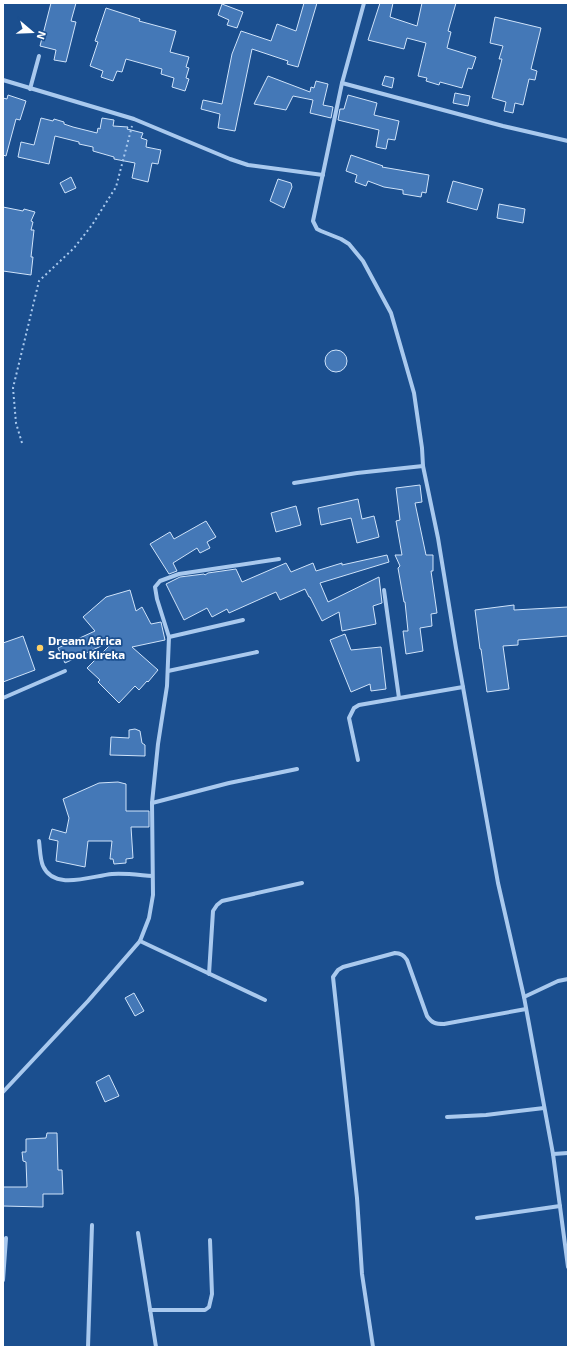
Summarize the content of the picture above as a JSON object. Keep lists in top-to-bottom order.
{
  "places": ["Dream Africa School Kireka"],
  "north": "right"
}
